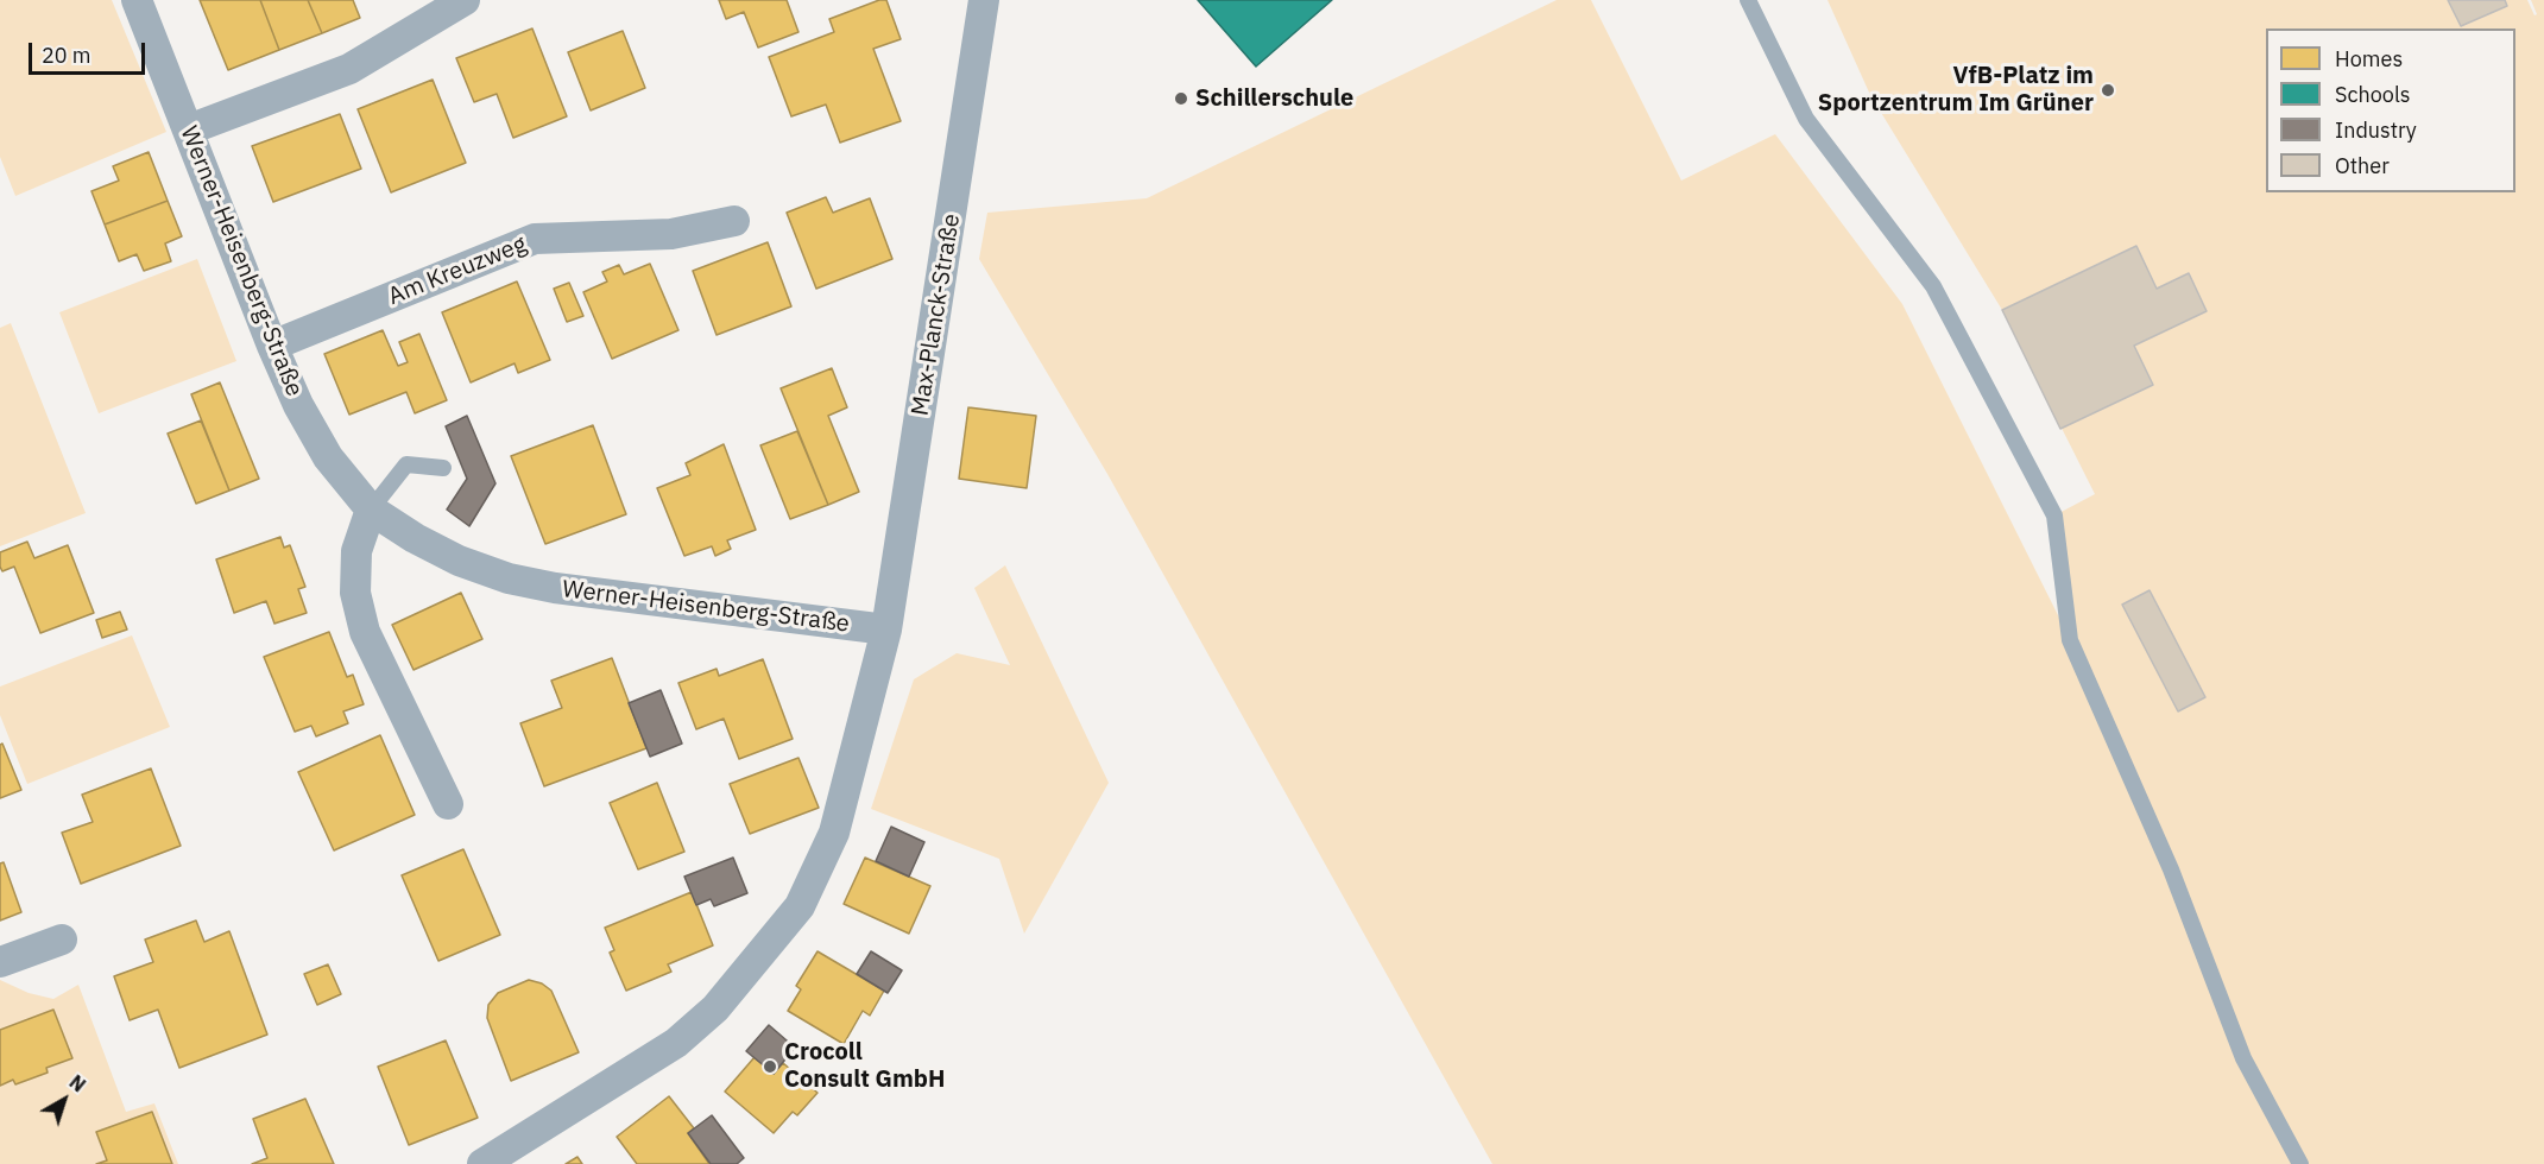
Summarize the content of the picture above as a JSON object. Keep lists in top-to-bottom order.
{
  "streets": {
    "street": ["Werner-Heisenberg-Straße", "Am Kreuzweg", "Max-Planck-Straße"]
  },
  "crossings": [
    ["Werner-Heisenberg-Straße", "Am Kreuzweg"],
    ["Werner-Heisenberg-Straße", "Max-Planck-Straße"]
  ],
  "places": ["VfB-Platz im Sportzentrum Im Grüner", "Schillerschule", "Crocoll Consult GmbH"],
  "legend": [
    "Homes",
    "Schools",
    "Industry",
    "Other"
  ],
  "scale_bar": "20 m",
  "north": "top right"
}
